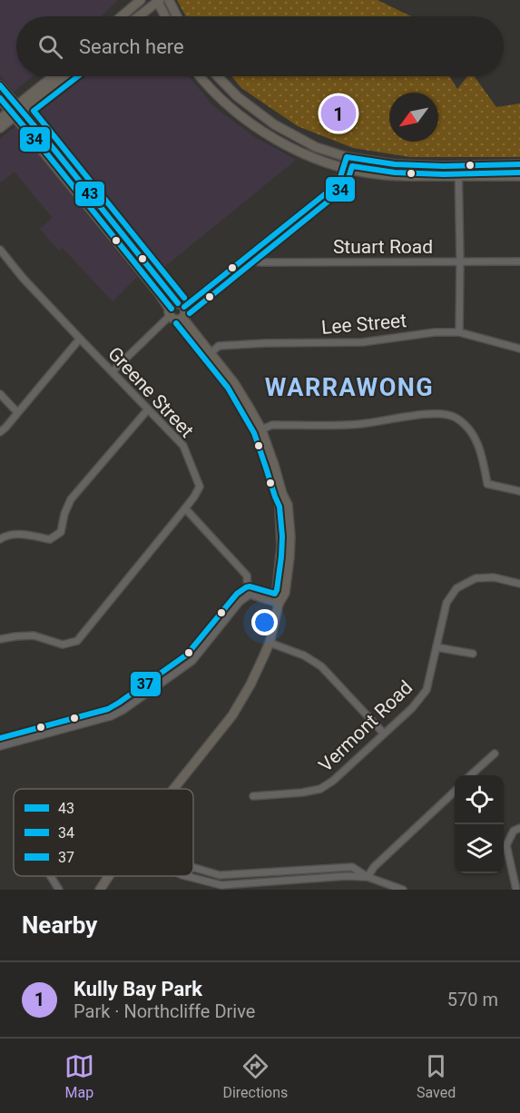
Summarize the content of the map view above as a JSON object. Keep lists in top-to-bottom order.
{
  "streets": {
    "street": [
      "Stuart Road",
      "Lee Street",
      "Greene Street",
      "Vermont Road"
    ]
  },
  "districts": ["WARRAWONG"],
  "lines": ["transit line 37", "transit line 43", "transit line 34"],
  "legend": ["43", "34", "37"],
  "north": "bottom left",
  "page": {
    "search": "Search here",
    "pins": "1",
    "heading": "Nearby",
    "list": [
      {
        "mark": "1",
        "name": "Kully Bay Park",
        "note": "Park · Northcliffe Drive",
        "value": "570 m"
      }
    ],
    "nav": ["Map", "Directions", "Saved"]
  }
}
